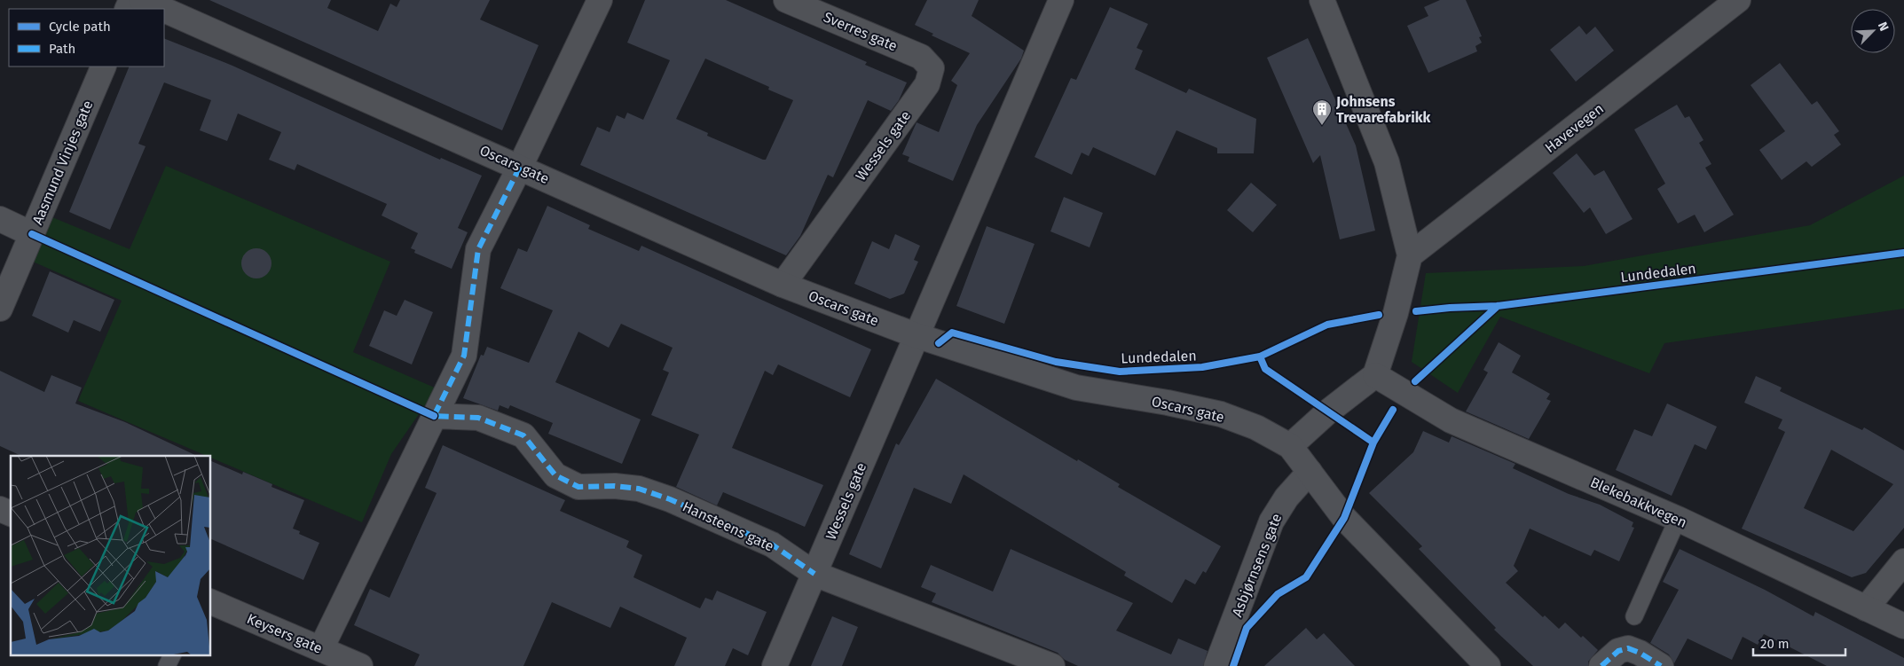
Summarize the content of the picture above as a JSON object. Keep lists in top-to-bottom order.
{
  "streets": {
    "street": [
      "Sverres gate",
      "Havevegen",
      "Wessels gate",
      "Aasmund Vinjes gate",
      "Oscars gate",
      "Blekebakkvegen",
      "Hansteens gate",
      "Asbjørnsens gate",
      "Keysers gate"
    ],
    "cycle path": ["Lundedalen"]
  },
  "crossings": [
    ["Sverres gate", "Wessels gate"],
    ["Wessels gate", "Oscars gate"],
    ["Wessels gate", "Hansteens gate"],
    ["Oscars gate", "Asbjørnsens gate"]
  ],
  "places": {
    "building": ["Johnsens Trevarefabrikk"]
  },
  "legend": ["Cycle path", "Path"],
  "scale_bar": "20 m",
  "north": "top right"
}
